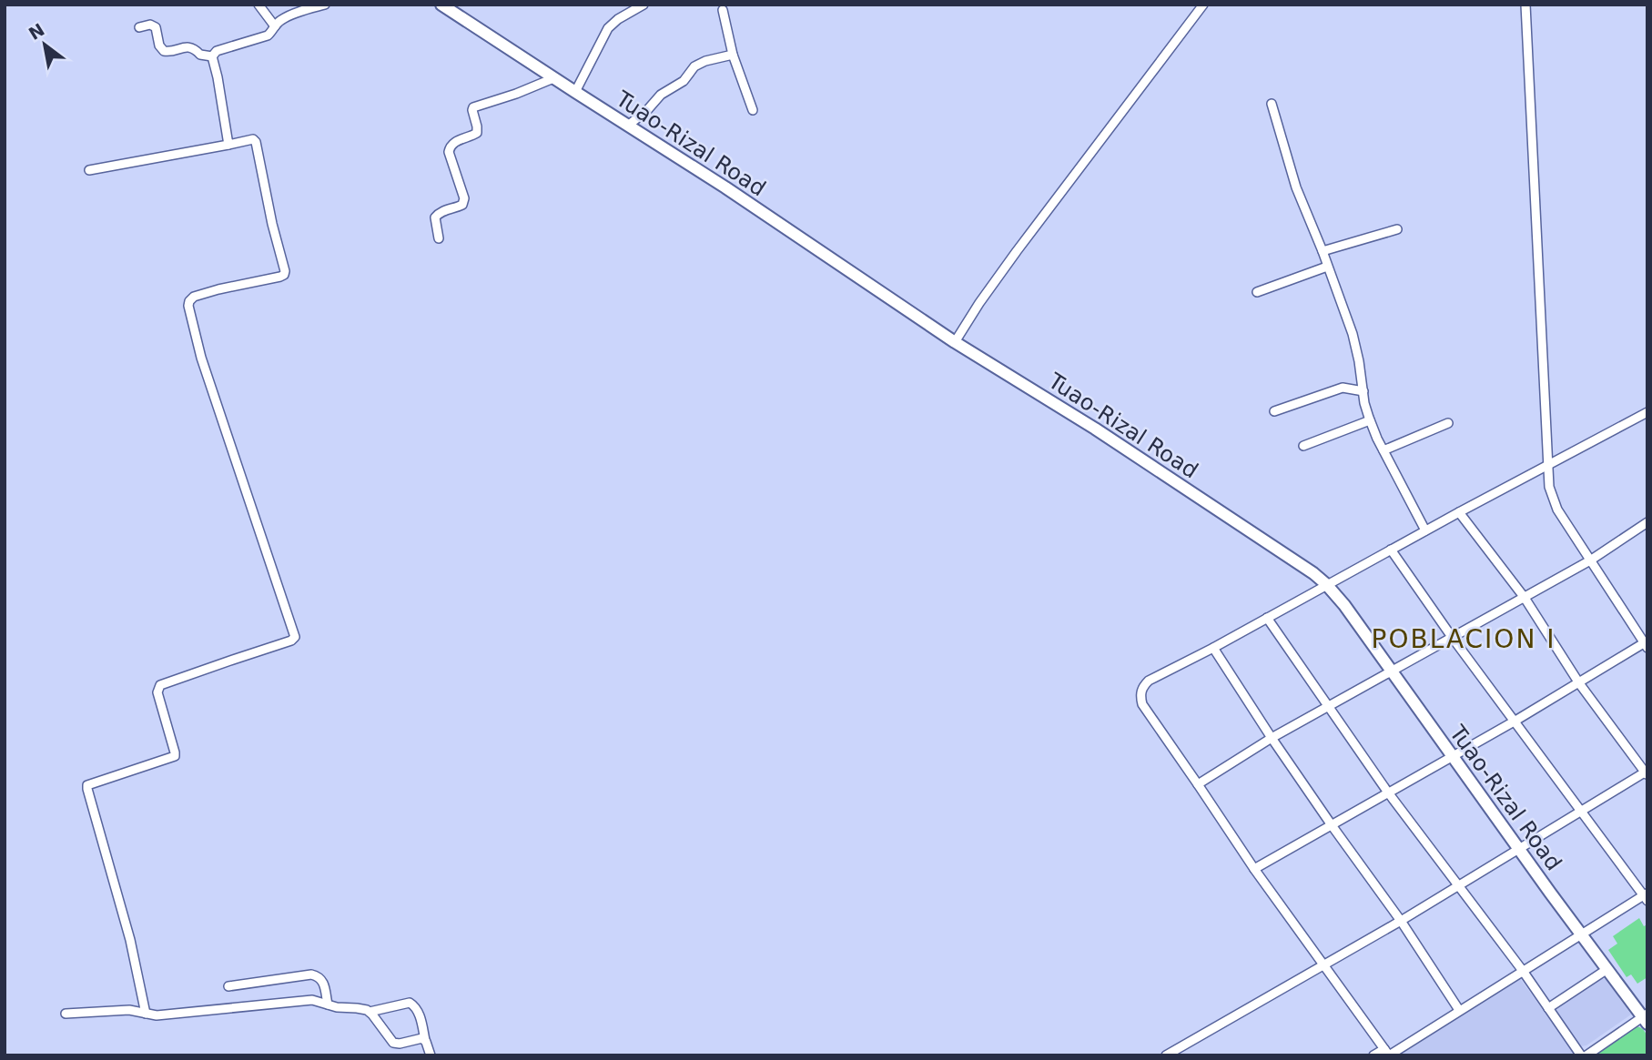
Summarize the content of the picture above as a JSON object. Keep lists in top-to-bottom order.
{
  "streets": {
    "main road": ["Tuao-Rizal Road"]
  },
  "districts": ["POBLACION I"],
  "north": "top left"
}
